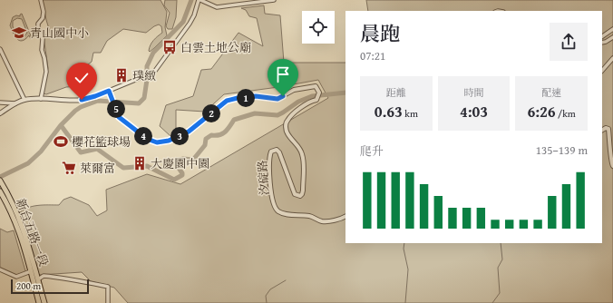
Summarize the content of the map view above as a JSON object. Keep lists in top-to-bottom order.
{
  "streets": {
    "main road": ["新台五路一段"],
    "street": ["汐碇路"]
  },
  "places": {
    "school or university": ["青山國中小"],
    "bus stop": ["白雲土地公廟"],
    "building": ["璞緻", "大慶園中園"],
    "sports": ["櫻花籃球場"],
    "supermarket": ["萊爾富"]
  },
  "scale_bar": "200 m",
  "page": {
    "heading": ["晨跑", "07:21"],
    "stats": [
      ["距離", "0.63 km"],
      ["時間", "4:03"],
      ["配速", "6:26 /km"]
    ],
    "pins": [
      "1",
      "5",
      "2",
      "3",
      "4"
    ],
    "chart": ["爬升", "135–139 m"],
    "scale": "200 m"
  }
}
